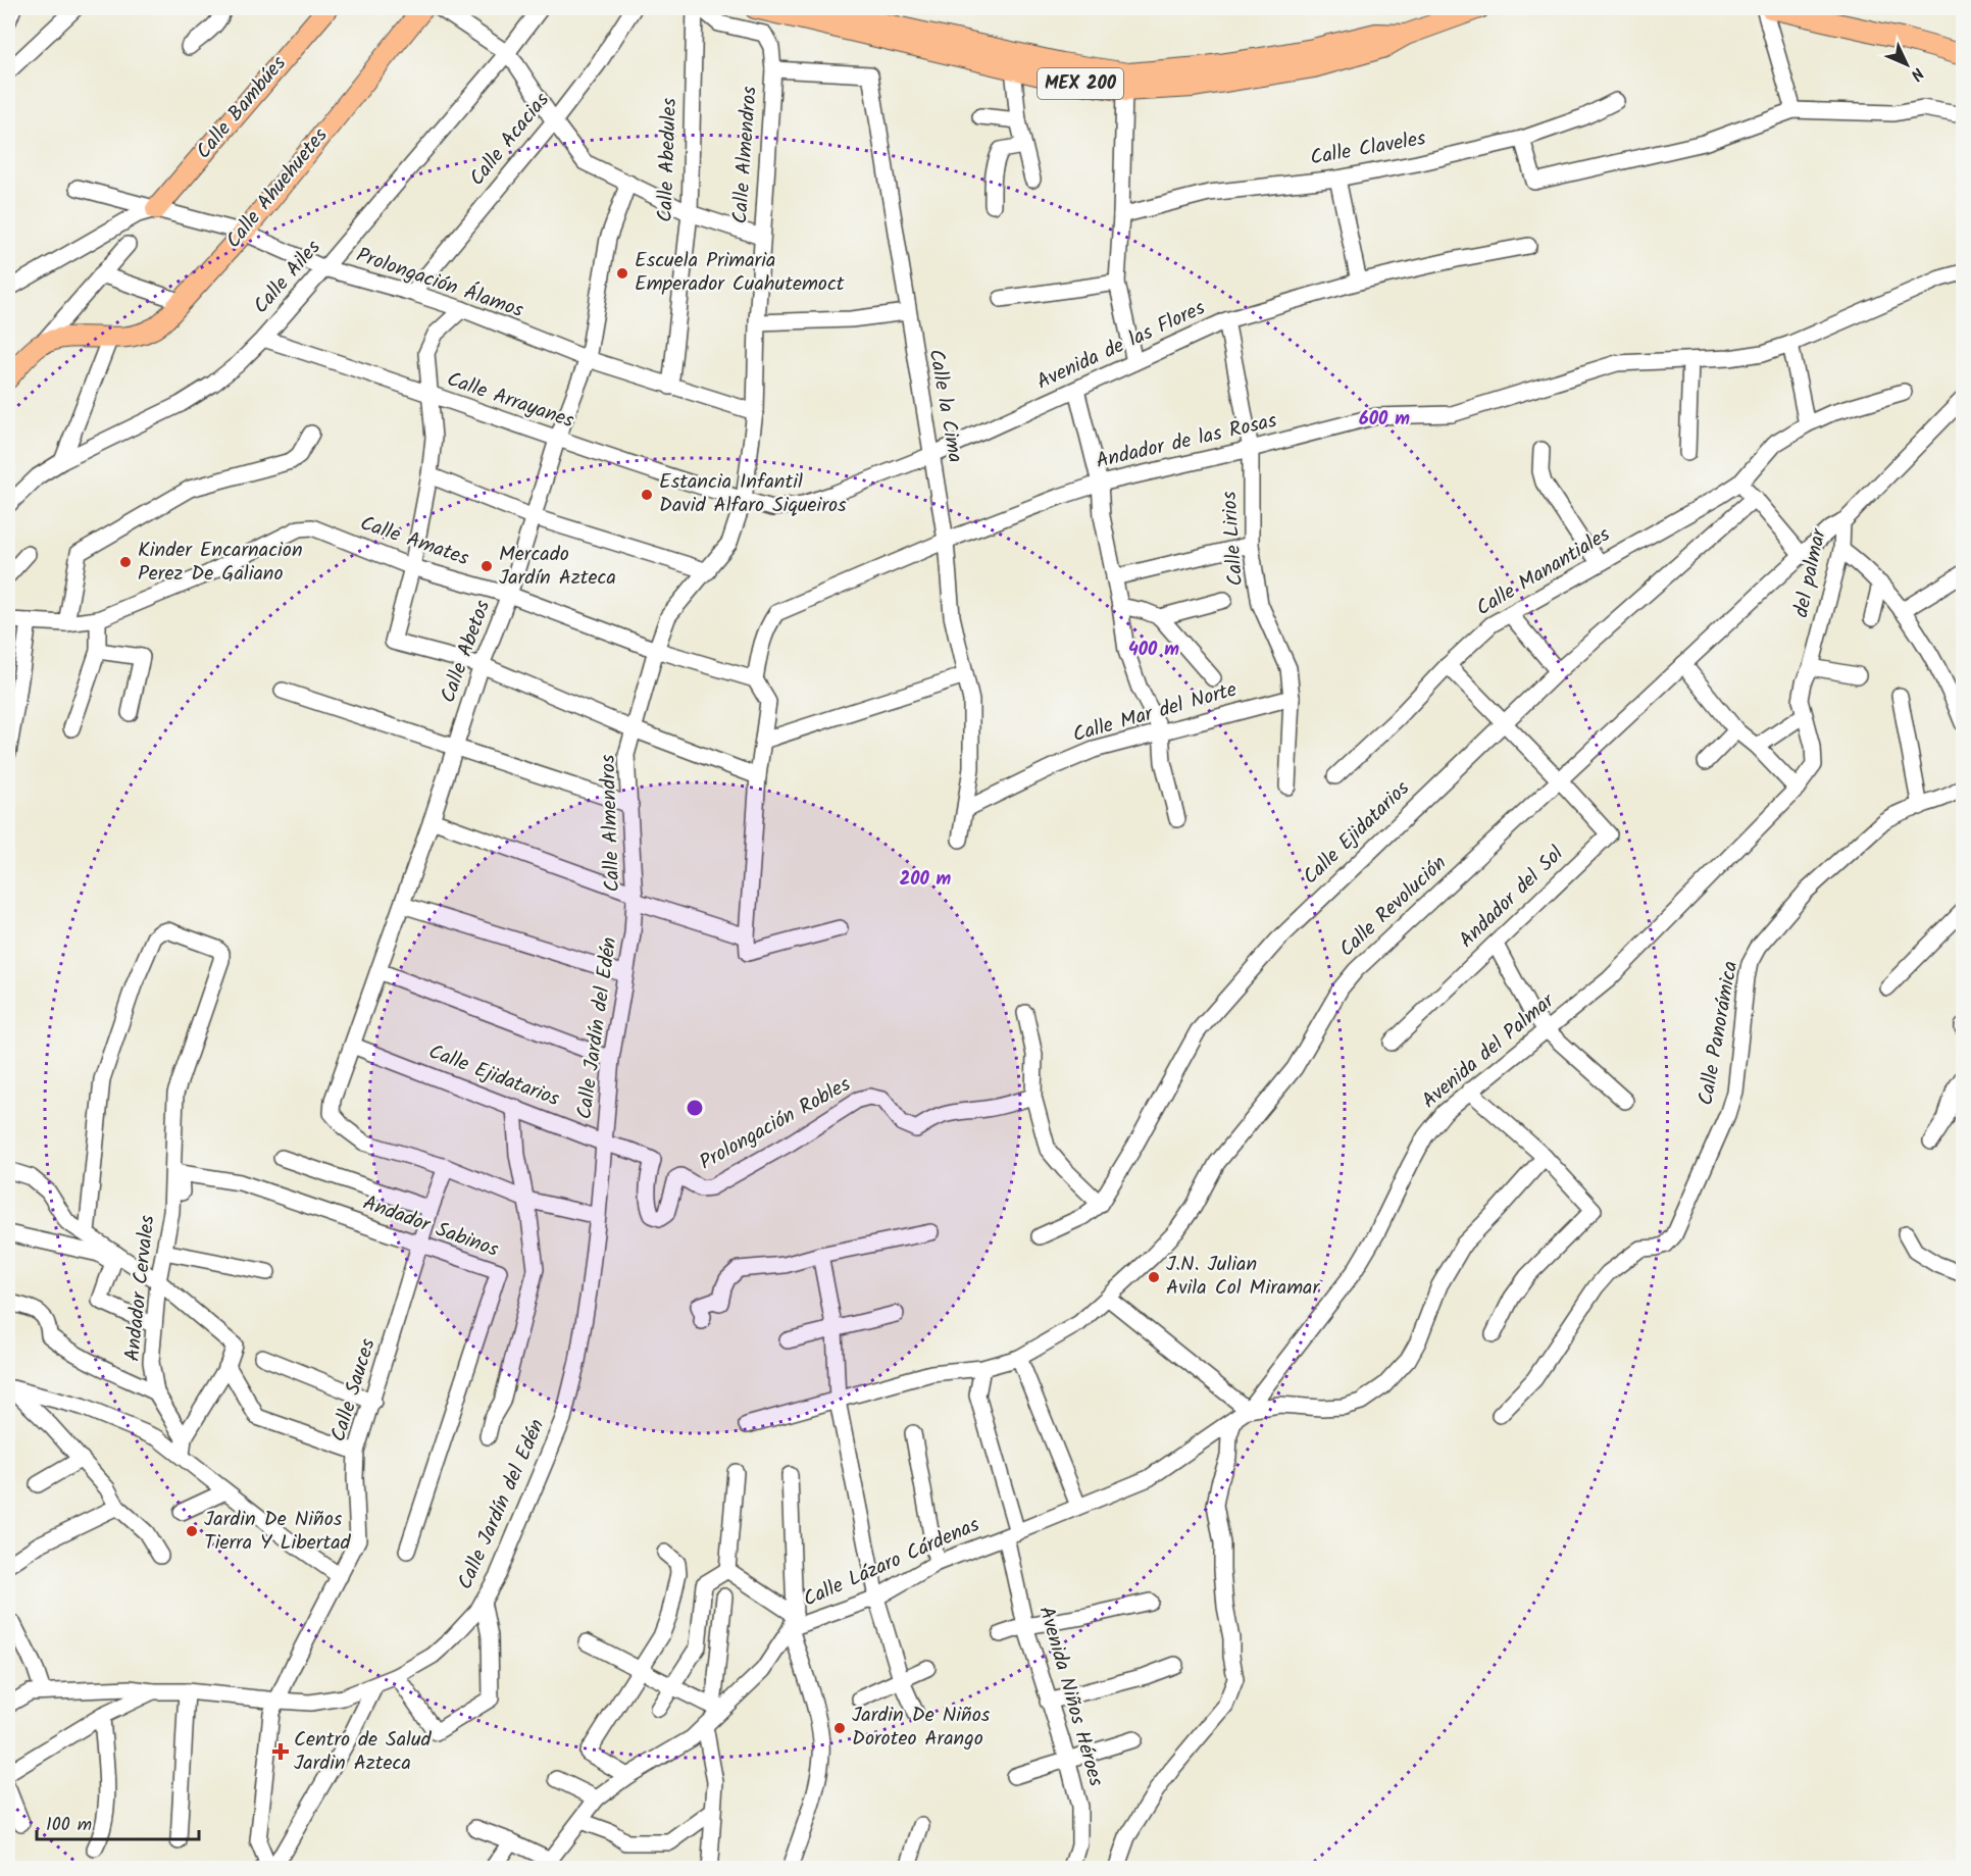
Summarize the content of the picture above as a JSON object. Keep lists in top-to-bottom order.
{
  "streets": {
    "main road": ["MEX 200", "Calle Bambúes", "Calle Ahuehuetes"],
    "street": [
      "Calle Acacias",
      "Calle Claveles",
      "Calle Almendros",
      "Calle Abedules",
      "Calle Ailes",
      "Prolongación Álamos",
      "Avenida de las Flores",
      "Calle Arrayanes",
      "Calle la Cima",
      "Andador de las Rosas",
      "Calle Lirios",
      "Calle Amates",
      "Calle Manantiales",
      "del palmar",
      "Calle Abetos",
      "Calle Mar del Norte",
      "Calle Ejidatarios",
      "Andador del Sol",
      "Calle Revolución",
      "Calle Jardín del Edén",
      "Calle Panorámica",
      "Avenida del Palmar",
      "Prolongación Robles",
      "Andador Sabinos",
      "Andador Cervales",
      "Calle Sauces",
      "Calle Lázaro Cárdenas",
      "Avenida Niños Héroes"
    ]
  },
  "crossings": [
    ["Calle Bambúes", "Prolongación Álamos"],
    ["Calle Acacias", "Prolongación Álamos"],
    ["Calle Almendros", "Prolongación Álamos"],
    ["Calle Almendros", "Avenida de las Flores"],
    ["Calle Almendros", "Calle Arrayanes"],
    ["Calle Almendros", "Calle la Cima"],
    ["Calle Almendros", "Calle Amates"],
    ["Calle Almendros", "Calle Jardín del Edén"],
    ["Calle Abedules", "Prolongación Álamos"],
    ["Calle Ahuehuetes", "Prolongación Álamos"],
    ["Calle Ailes", "Prolongación Álamos"],
    ["Calle Ailes", "Calle Arrayanes"],
    ["Prolongación Álamos", "Calle Abetos"],
    ["Avenida de las Flores", "Calle Arrayanes"],
    ["Avenida de las Flores", "Calle la Cima"],
    ["Avenida de las Flores", "Calle Lirios"],
    ["Calle Arrayanes", "Calle Abetos"],
    ["Calle la Cima", "Andador de las Rosas"],
    ["Calle la Cima", "Calle Mar del Norte"],
    ["Andador de las Rosas", "Calle Lirios"],
    ["Andador de las Rosas", "Calle Amates"],
    ["Calle Lirios", "Calle Mar del Norte"],
    ["Calle Amates", "Calle Abetos"],
    ["del palmar", "Calle Revolución"],
    ["del palmar", "Avenida del Palmar"],
    ["Calle Abetos", "Calle Ejidatarios"],
    ["Calle Abetos", "Calle Sauces"],
    ["Calle Ejidatarios", "Calle Jardín del Edén"],
    ["Calle Ejidatarios", "Prolongación Robles"],
    ["Andador del Sol", "Calle Revolución"],
    ["Calle Revolución", "Avenida Niños Héroes"],
    ["Calle Jardín del Edén", "Calle Sauces"],
    ["Avenida del Palmar", "Calle Lázaro Cárdenas"],
    ["Avenida del Palmar", "Avenida Niños Héroes"],
    ["Andador Sabinos", "Andador Cervales"],
    ["Andador Sabinos", "Calle Sauces"],
    ["Calle Lázaro Cárdenas", "Avenida Niños Héroes"]
  ],
  "places": {
    "other": [
      "Escuela Primaria Emperador Cuahutemoct",
      "Estancia Infantil David Alfaro Siqueiros",
      "Kinder Encarnacion Perez De Galiano",
      "Mercado Jardín Azteca",
      "J.N. Julian Avila Col Miramar",
      "Jardin De Niños Tierra Y Libertad",
      "Jardin De Niños Doroteo Arango"
    ],
    "health": ["Centro de Salud Jardin Azteca"]
  },
  "scale_bar": "100 m",
  "north": "bottom right",
  "rings": ["600 m", "400 m", "200 m"]
}
